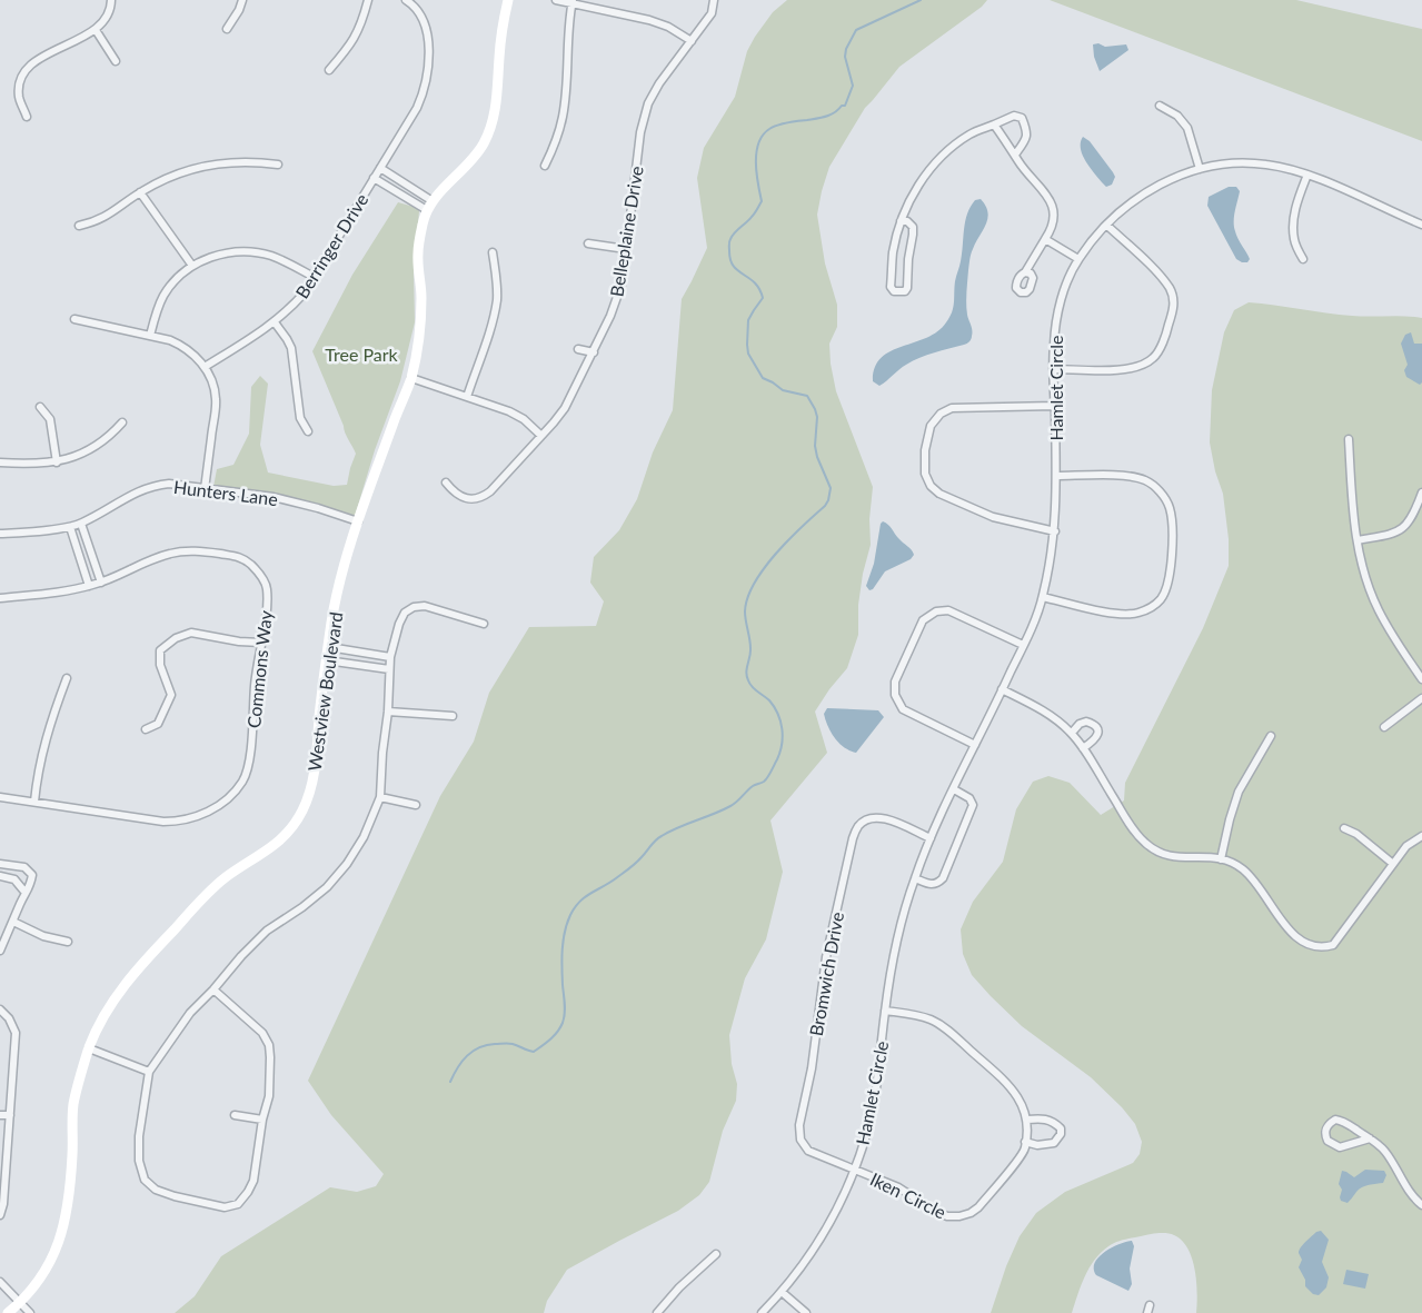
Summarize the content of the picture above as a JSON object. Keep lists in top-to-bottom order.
{
  "streets": {
    "street": [
      "Belleplaine Drive",
      "Berringer Drive",
      "Hamlet Circle",
      "Hunters Lane",
      "Commons Way",
      "Westview Boulevard",
      "Bromwich Drive",
      "Iken Circle"
    ]
  },
  "crossings": [
    ["Hamlet Circle", "Bromwich Drive"],
    ["Hamlet Circle", "Iken Circle"],
    ["Hunters Lane", "Westview Boulevard"],
    ["Bromwich Drive", "Iken Circle"]
  ],
  "parks": ["Tree Park"]
}
